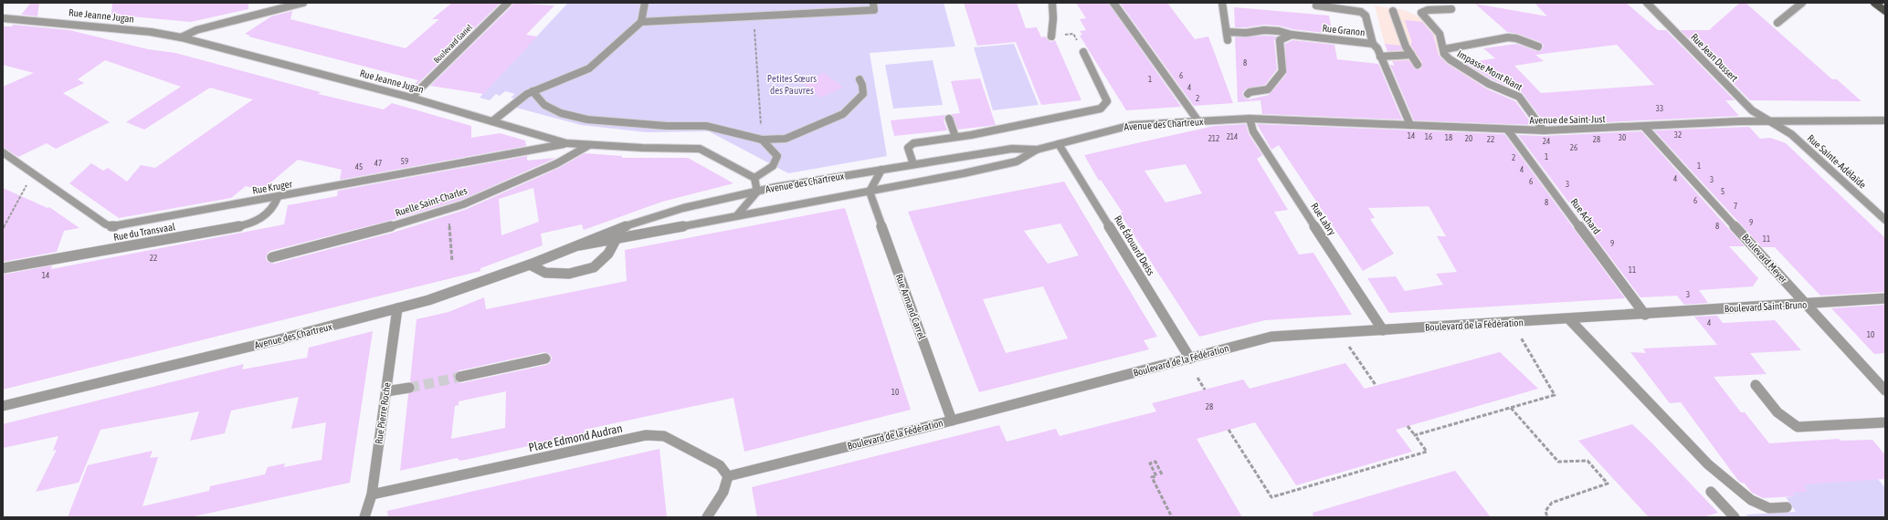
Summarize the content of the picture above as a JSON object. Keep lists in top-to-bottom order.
{
  "streets": {
    "street": [
      "Rue Jeanne Jugan",
      "Rue Granon",
      "Boulevard Gariel",
      "Rue Jean Dussert",
      "Impasse Mont Riant",
      "Avenue de Saint-Just",
      "Avenue des Chartreux",
      "Rue Sainte-Adélaïde",
      "Rue Kruger",
      "Ruelle Saint-Charles",
      "Rue Achard",
      "Rue Labry",
      "Rue du Transvaal",
      "Rue Édouard Deiss",
      "Boulevard Meyer",
      "Rue Armand Carrel",
      "Boulevard Saint-Bruno",
      "Boulevard de la Fédération",
      "Rue Pierre Roche",
      "Place Edmond Audran"
    ]
  },
  "crossings": [
    ["Rue Jeanne Jugan", "Boulevard Gariel"],
    ["Rue Jeanne Jugan", "Rue Kruger"],
    ["Rue Jeanne Jugan", "Ruelle Saint-Charles"],
    ["Rue Granon", "Avenue de Saint-Just"],
    ["Rue Jean Dussert", "Avenue de Saint-Just"],
    ["Rue Jean Dussert", "Rue Sainte-Adélaïde"],
    ["Impasse Mont Riant", "Avenue de Saint-Just"],
    ["Avenue de Saint-Just", "Avenue des Chartreux"],
    ["Avenue de Saint-Just", "Rue Sainte-Adélaïde"],
    ["Avenue de Saint-Just", "Rue Achard"],
    ["Avenue de Saint-Just", "Rue Labry"],
    ["Avenue de Saint-Just", "Boulevard Meyer"],
    ["Avenue des Chartreux", "Rue Labry"],
    ["Avenue des Chartreux", "Rue Édouard Deiss"],
    ["Avenue des Chartreux", "Rue Armand Carrel"],
    ["Avenue des Chartreux", "Rue Pierre Roche"],
    ["Rue Kruger", "Rue du Transvaal"],
    ["Rue Achard", "Boulevard Saint-Bruno"],
    ["Rue Achard", "Boulevard de la Fédération"],
    ["Rue Labry", "Boulevard de la Fédération"],
    ["Rue Édouard Deiss", "Boulevard de la Fédération"],
    ["Boulevard Meyer", "Boulevard Saint-Bruno"],
    ["Rue Armand Carrel", "Boulevard de la Fédération"],
    ["Boulevard Saint-Bruno", "Boulevard de la Fédération"],
    ["Boulevard de la Fédération", "Place Edmond Audran"],
    ["Rue Pierre Roche", "Place Edmond Audran"]
  ],
  "parks": ["Petites Sœurs des Pauvres"],
  "house_numbers": [
    "8",
    "6",
    "1",
    "4",
    "2",
    "33",
    "32",
    "14",
    "214",
    "16",
    "18",
    "30",
    "212",
    "20",
    "22",
    "28",
    "24",
    "26",
    "1",
    "2",
    "59",
    "47",
    "1",
    "45",
    "4",
    "4",
    "3",
    "6",
    "3",
    "5",
    "6",
    "8",
    "7",
    "9",
    "8",
    "11",
    "9",
    "22",
    "11",
    "14",
    "3",
    "4",
    "10",
    "10",
    "28"
  ]
}
